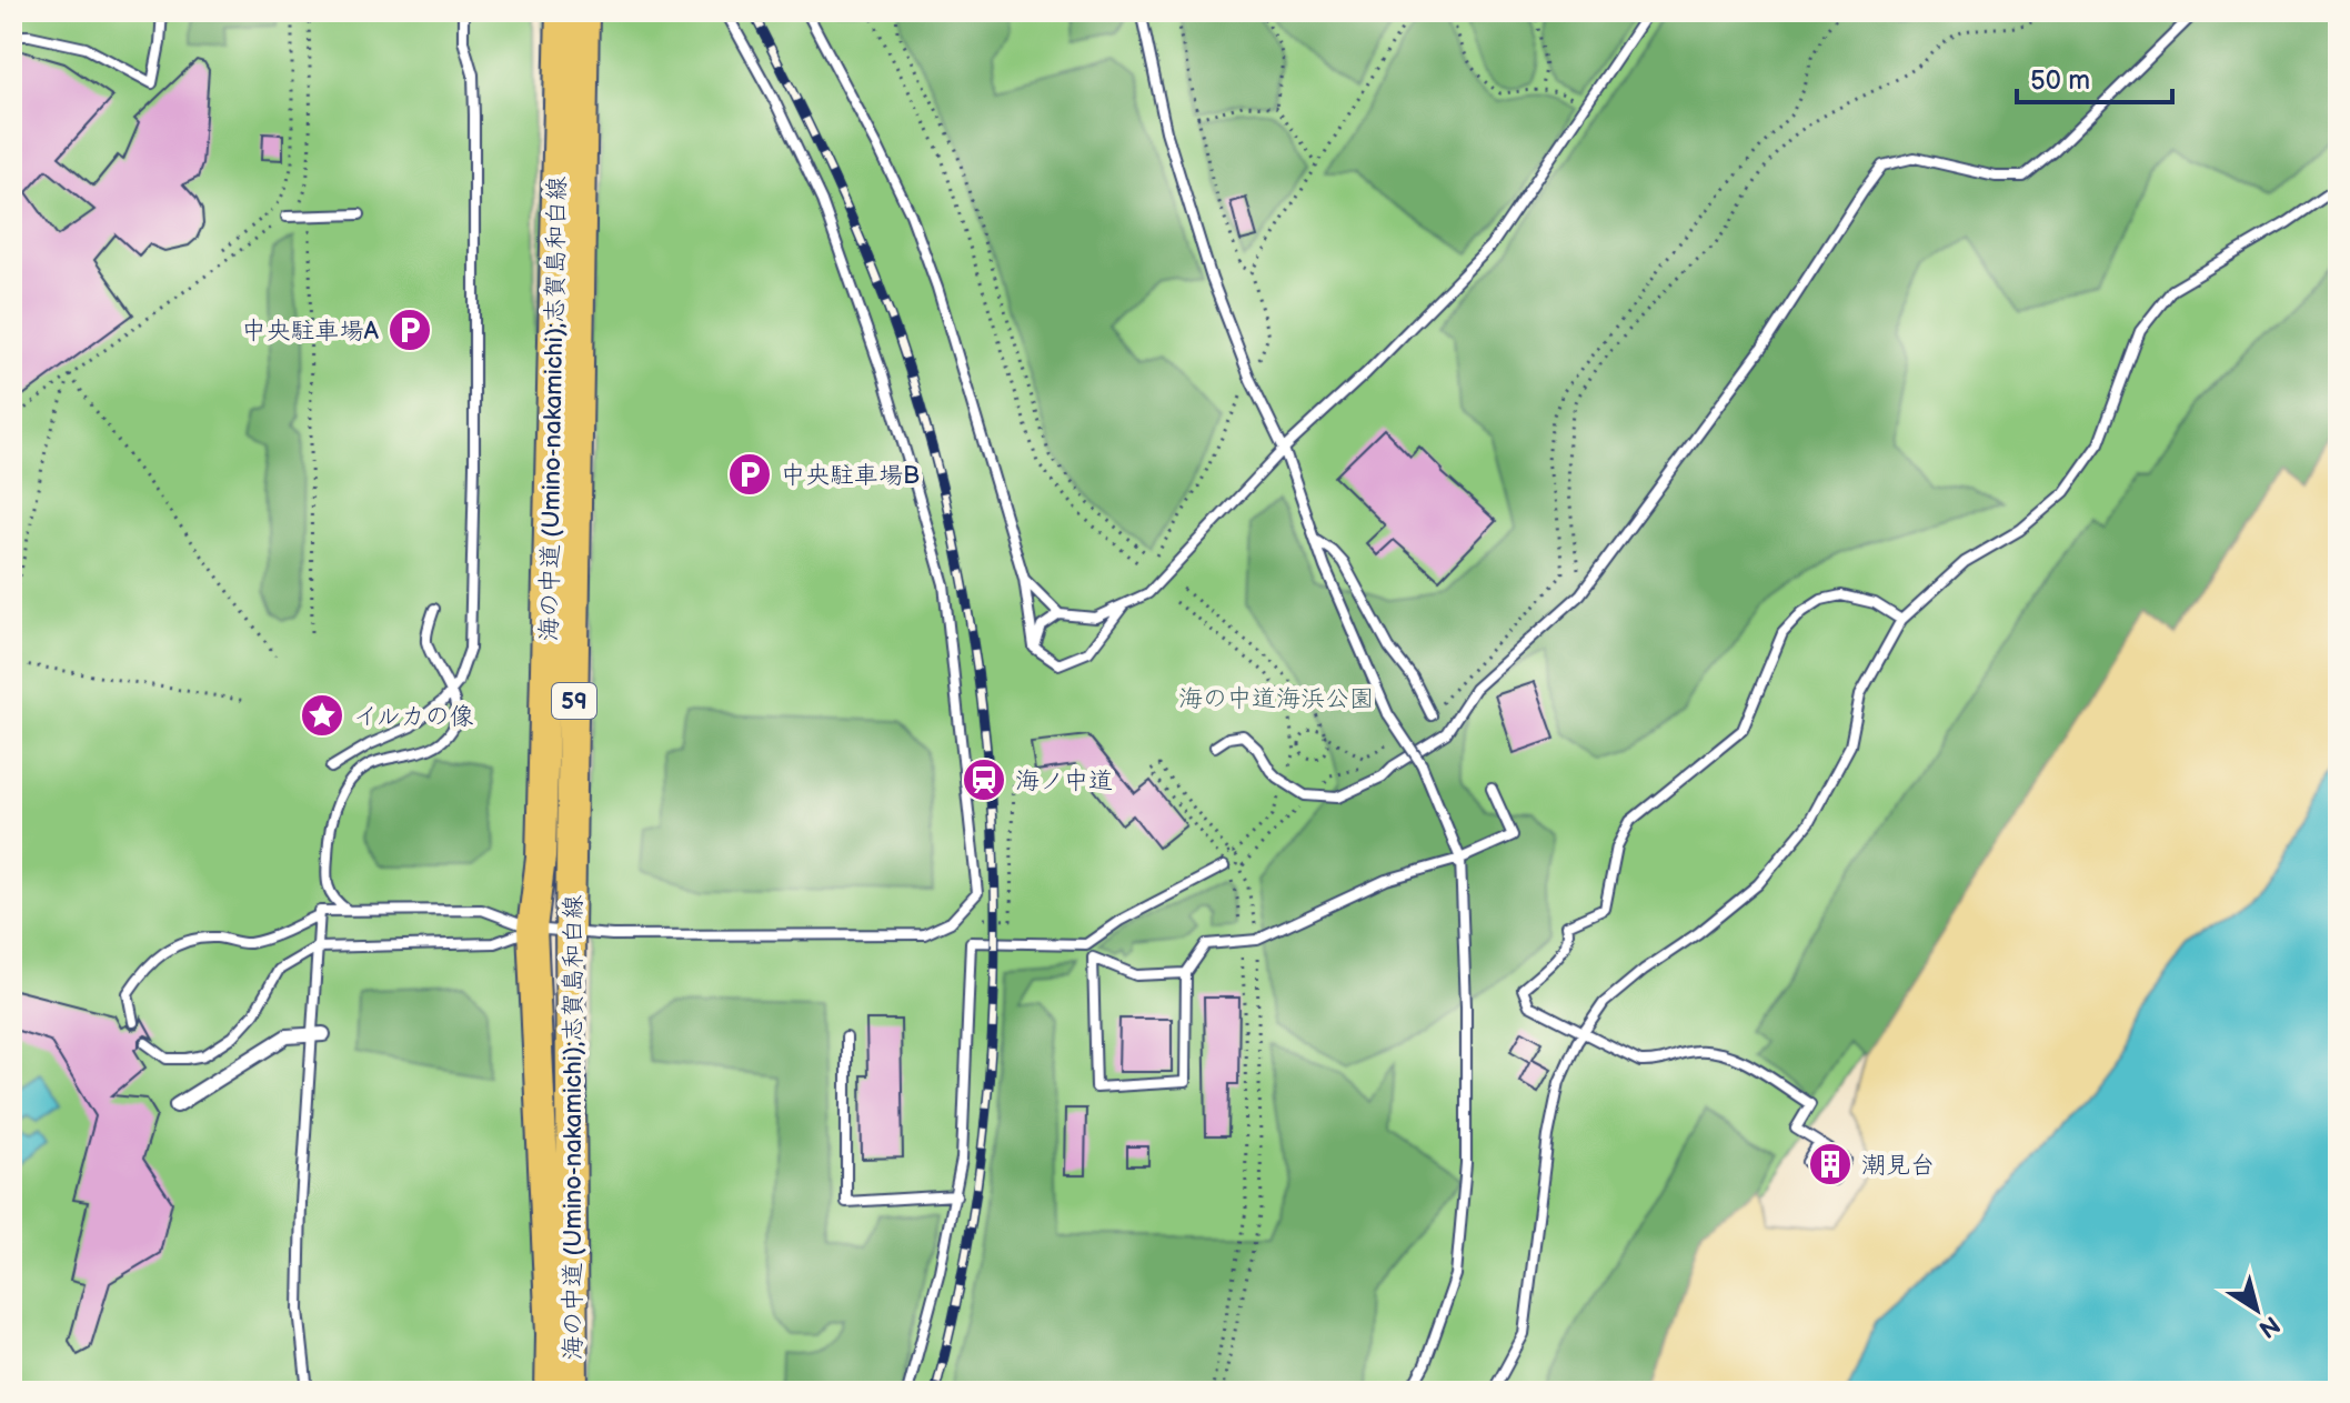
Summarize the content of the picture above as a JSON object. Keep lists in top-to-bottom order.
{
  "streets": {
    "main road": ["海の中道 (Umino-nakamichi);志賀島和白線", "59"]
  },
  "parks": ["海の中道海浜公園"],
  "places": {
    "parking": ["中央駐車場A", "中央駐車場B"],
    "place": ["イルカの像"],
    "station": ["海ノ中道"],
    "building": ["潮見台"]
  },
  "scale_bar": "50 m",
  "north": "bottom right"
}
